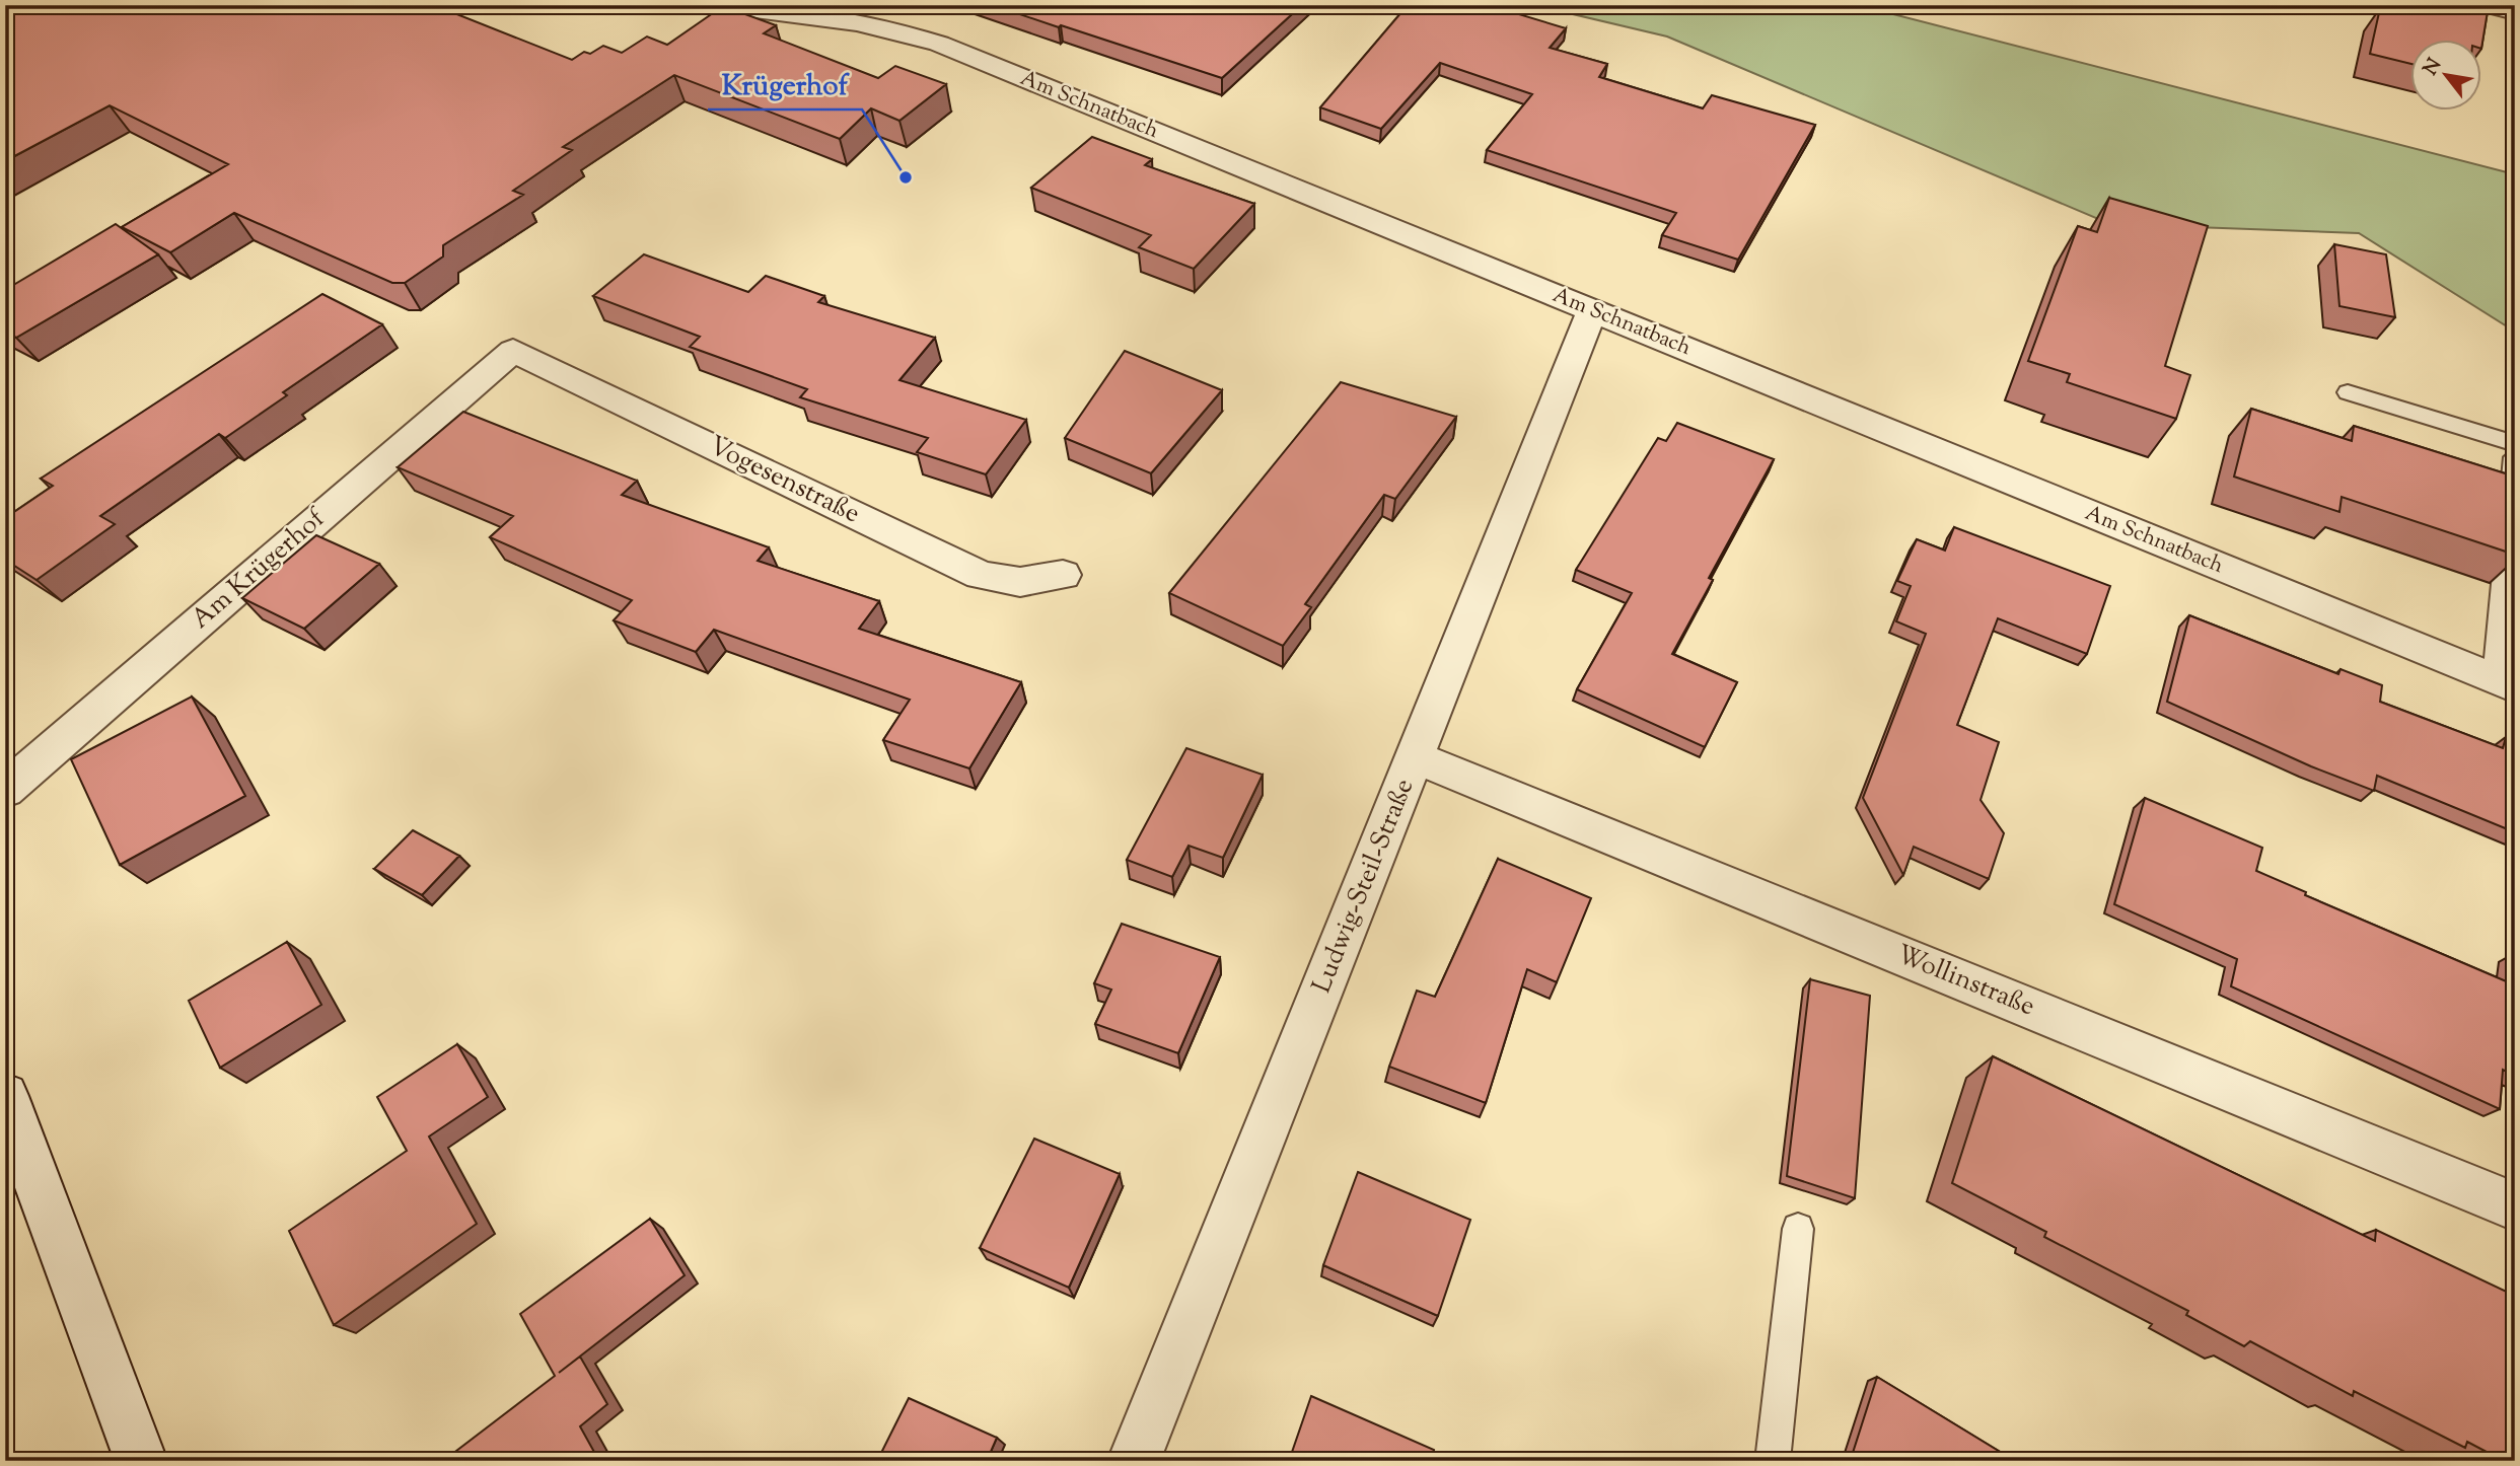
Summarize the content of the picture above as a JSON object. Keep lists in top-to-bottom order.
{
  "streets": {
    "street": [
      "Am Schnatbach",
      "Vogesenstraße",
      "Am Krügerhof",
      "Ludwig-Steil-Straße",
      "Wollinstraße"
    ]
  },
  "crossings": [
    ["Am Schnatbach", "Ludwig-Steil-Straße"],
    ["Vogesenstraße", "Am Krügerhof"],
    ["Ludwig-Steil-Straße", "Wollinstraße"]
  ],
  "places": ["Krügerhof"],
  "north": "top left"
}
